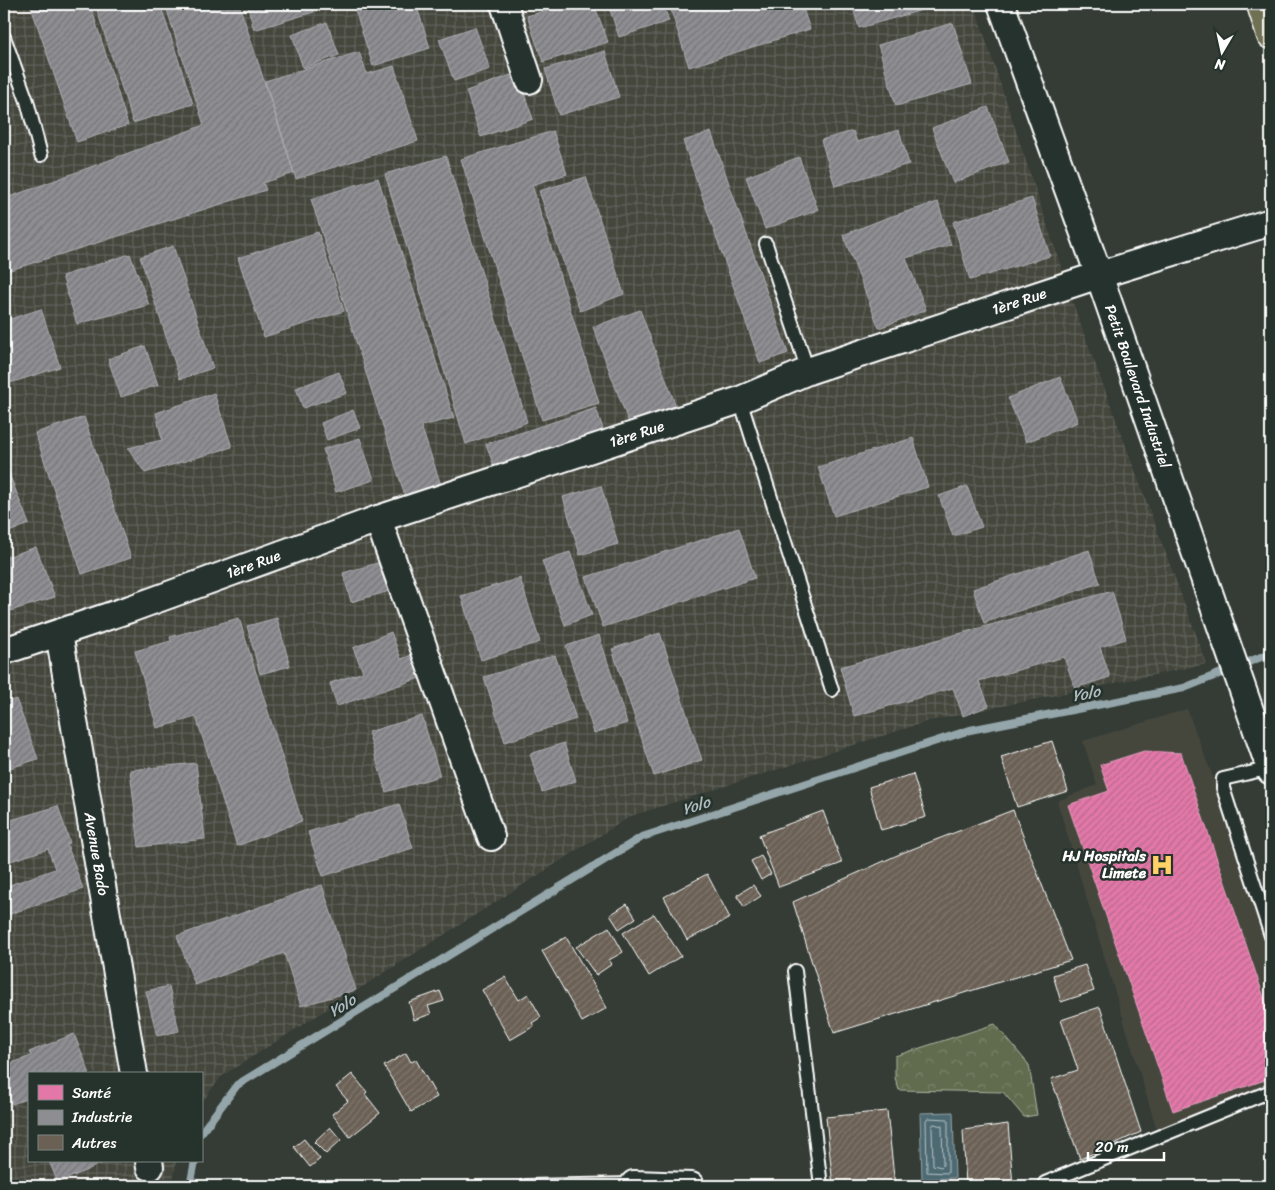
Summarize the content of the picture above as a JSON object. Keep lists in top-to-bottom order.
{
  "streets": {
    "street": ["1ère Rue", "Petit Boulevard Industriel", "Avenue Bado"]
  },
  "crossings": [
    ["1ère Rue", "Petit Boulevard Industriel"],
    ["1ère Rue", "Avenue Bado"]
  ],
  "water": ["Yolo"],
  "places": {
    "hospital": ["HJ Hospitals Limete"]
  },
  "legend": ["Santé", "Industrie", "Autres"],
  "scale_bar": "20 m",
  "north": "bottom"
}
